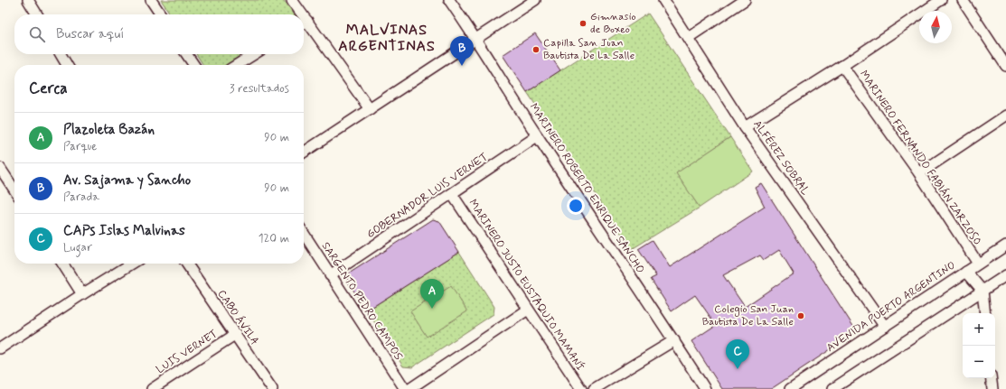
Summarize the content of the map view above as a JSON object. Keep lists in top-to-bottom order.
{
  "streets": {
    "street": [
      "ALFÉREZ SOBRAL",
      "MARINERO FERNANDO FABIÁN ZARZOSO",
      "MARINERO ROBERTO ENRIQUE SANCHO",
      "GOBERNADOR LUIS VERNET",
      "MARINERO JUSTO EUSTAQUIO MAMANÍ",
      "SARGENTO PEDRO CAMPOS",
      "AVENIDA PUERTO ARGENTINO",
      "CABO ÁVILA",
      "LUIS VERNET"
    ]
  },
  "crossings": [
    ["ALFÉREZ SOBRAL", "AVENIDA PUERTO ARGENTINO"],
    ["MARINERO FERNANDO FABIÁN ZARZOSO", "AVENIDA PUERTO ARGENTINO"],
    ["MARINERO ROBERTO ENRIQUE SANCHO", "GOBERNADOR LUIS VERNET"],
    ["GOBERNADOR LUIS VERNET", "MARINERO JUSTO EUSTAQUIO MAMANÍ"],
    ["GOBERNADOR LUIS VERNET", "SARGENTO PEDRO CAMPOS"],
    ["CABO ÁVILA", "LUIS VERNET"]
  ],
  "districts": ["MALVINAS ARGENTINAS"],
  "places": ["Gimnasio de Boxeo", "Capilla San Juan Bautista De La Salle", "Colegio San Juan Bautista De La Salle"],
  "north": "top",
  "page": {
    "search": "Buscar aquí",
    "pins": ["B", "A", "C"],
    "heading": ["Cerca", "3 resultados"],
    "list": [
      {
        "mark": "A",
        "name": "Plazoleta Bazán",
        "note": "Parque",
        "value": "90 m"
      },
      {
        "mark": "B",
        "name": "Av. Sajama y Sancho",
        "note": "Parada",
        "value": "90 m"
      },
      {
        "mark": "C",
        "name": "CAPs Islas Malvinas",
        "note": "Lugar",
        "value": "120 m"
      }
    ],
    "map_buttons": ["+", "−"]
  }
}
